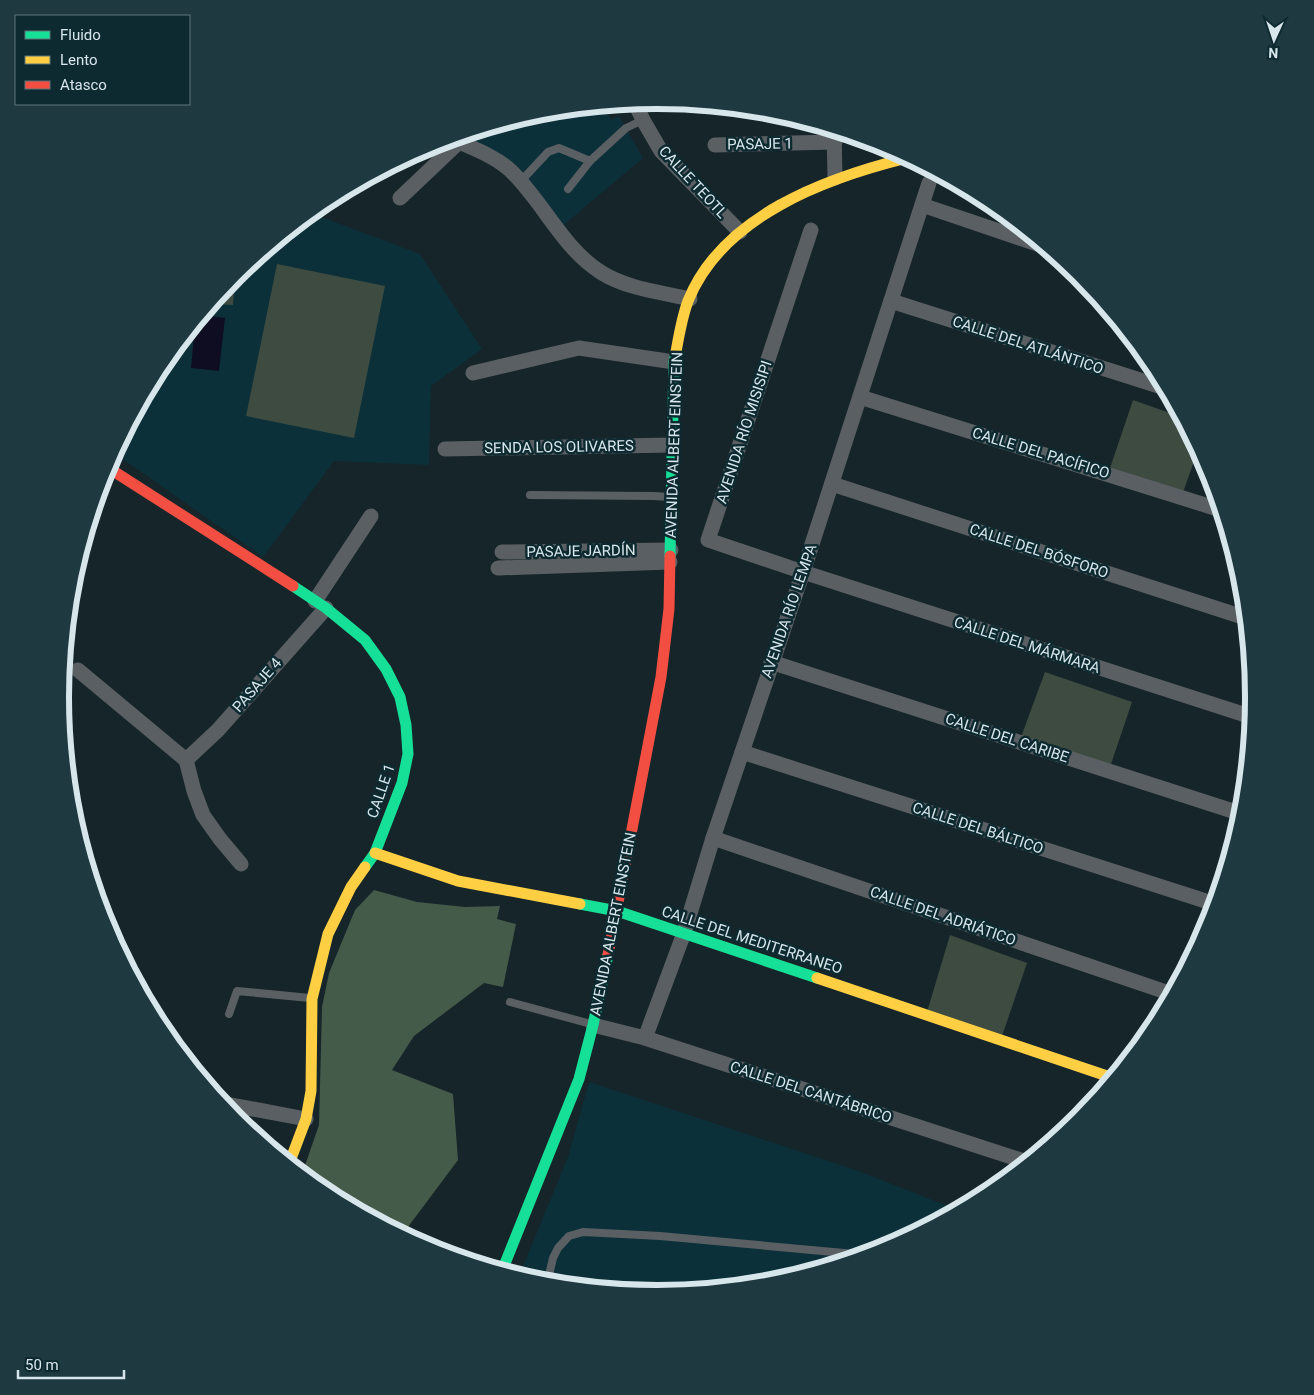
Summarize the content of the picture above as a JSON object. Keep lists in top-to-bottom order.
{
  "streets": {
    "street": [
      "PASAJE 1",
      "CALLE TEOTL",
      "CALLE DEL ATLÁNTICO",
      "AVENIDA RÍO MISISIPI",
      "AVENIDA ALBERT EINSTEIN",
      "SENDA LOS OLIVARES",
      "CALLE DEL PACÍFICO",
      "PASAJE JARDÍN",
      "CALLE DEL BÓSFORO",
      "AVENIDA RÍO LEMPA",
      "CALLE DEL MÁRMARA",
      "PASAJE 4",
      "CALLE DEL CARIBE",
      "CALLE 1",
      "CALLE DEL BÁLTICO",
      "CALLE DEL ADRIÁTICO",
      "CALLE DEL MEDITERRANEO",
      "CALLE DEL CANTÁBRICO"
    ]
  },
  "crossings": [
    ["CALLE TEOTL", "AVENIDA ALBERT EINSTEIN"],
    ["CALLE DEL ATLÁNTICO", "AVENIDA RÍO LEMPA"],
    ["AVENIDA RÍO MISISIPI", "AVENIDA RÍO LEMPA"],
    ["AVENIDA RÍO MISISIPI", "CALLE DEL MÁRMARA"],
    ["AVENIDA ALBERT EINSTEIN", "SENDA LOS OLIVARES"],
    ["AVENIDA ALBERT EINSTEIN", "PASAJE JARDÍN"],
    ["AVENIDA ALBERT EINSTEIN", "CALLE DEL MEDITERRANEO"],
    ["AVENIDA ALBERT EINSTEIN", "CALLE DEL CANTÁBRICO"],
    ["CALLE DEL PACÍFICO", "AVENIDA RÍO LEMPA"],
    ["CALLE DEL BÓSFORO", "AVENIDA RÍO LEMPA"],
    ["AVENIDA RÍO LEMPA", "CALLE DEL MÁRMARA"],
    ["AVENIDA RÍO LEMPA", "CALLE DEL CARIBE"],
    ["AVENIDA RÍO LEMPA", "CALLE DEL BÁLTICO"],
    ["AVENIDA RÍO LEMPA", "CALLE DEL ADRIÁTICO"],
    ["AVENIDA RÍO LEMPA", "CALLE DEL MEDITERRANEO"],
    ["AVENIDA RÍO LEMPA", "CALLE DEL CANTÁBRICO"],
    ["PASAJE 4", "CALLE 1"],
    ["CALLE 1", "CALLE DEL MEDITERRANEO"]
  ],
  "legend": ["Fluido", "Lento", "Atasco"],
  "scale_bar": "50 m",
  "north": "bottom"
}
